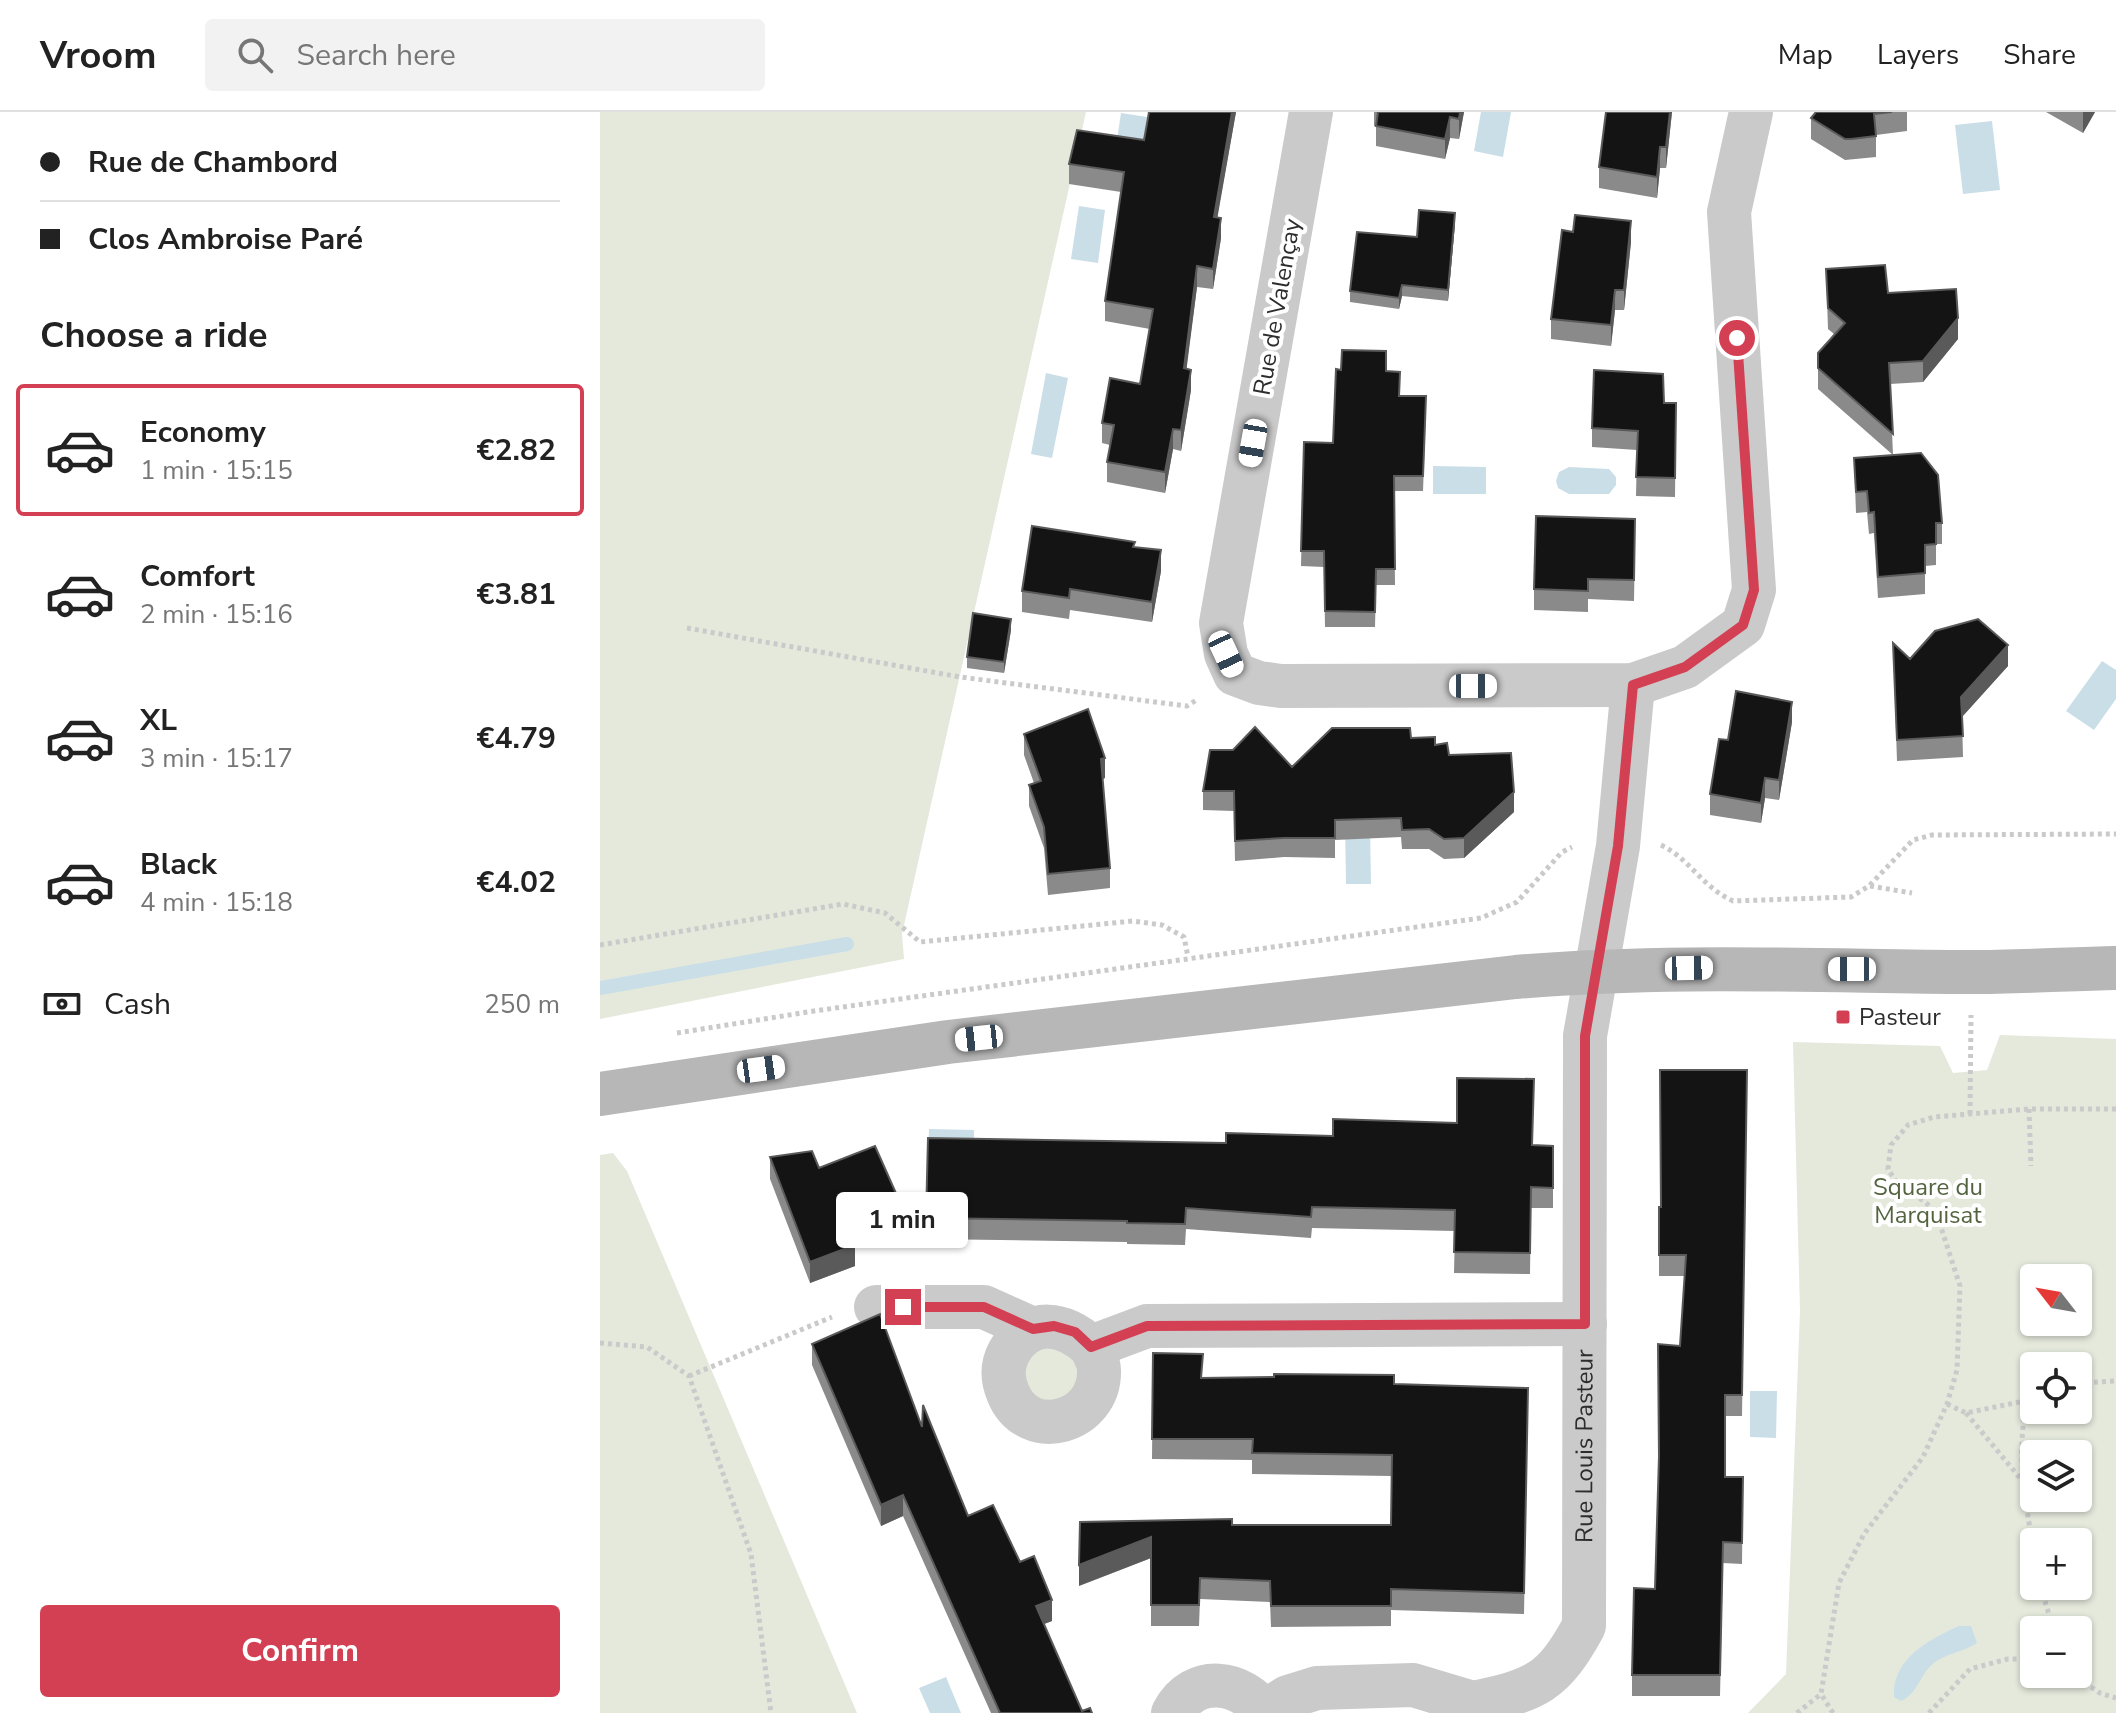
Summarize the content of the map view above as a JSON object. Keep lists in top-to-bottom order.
{
  "streets": {
    "street": ["Rue de Valençay", "Rue Louis Pasteur"]
  },
  "parks": ["Square du Marquisat"],
  "places": {
    "transit": ["Pasteur"]
  },
  "north": "top left",
  "page": {
    "header": "Vroom",
    "search": "Search here",
    "nav": ["Map", "Layers", "Share"],
    "banner": ["Rue de Chambord", "Clos Ambroise Paré"],
    "heading": "Choose a ride",
    "list": [
      {
        "name": "Economy",
        "note": "1 min · 15:15",
        "value": "€2.82"
      },
      {
        "name": "Comfort",
        "note": "2 min · 15:16",
        "value": "€3.81"
      },
      {
        "name": "XL",
        "note": "3 min · 15:17",
        "value": "€4.79"
      },
      {
        "name": "Black",
        "note": "4 min · 15:18",
        "value": "€4.02"
      }
    ],
    "pay": ["Cash", "250 m"],
    "bubble": "1 min",
    "map_buttons": ["+", "−"],
    "buttons": "Confirm"
  }
}
